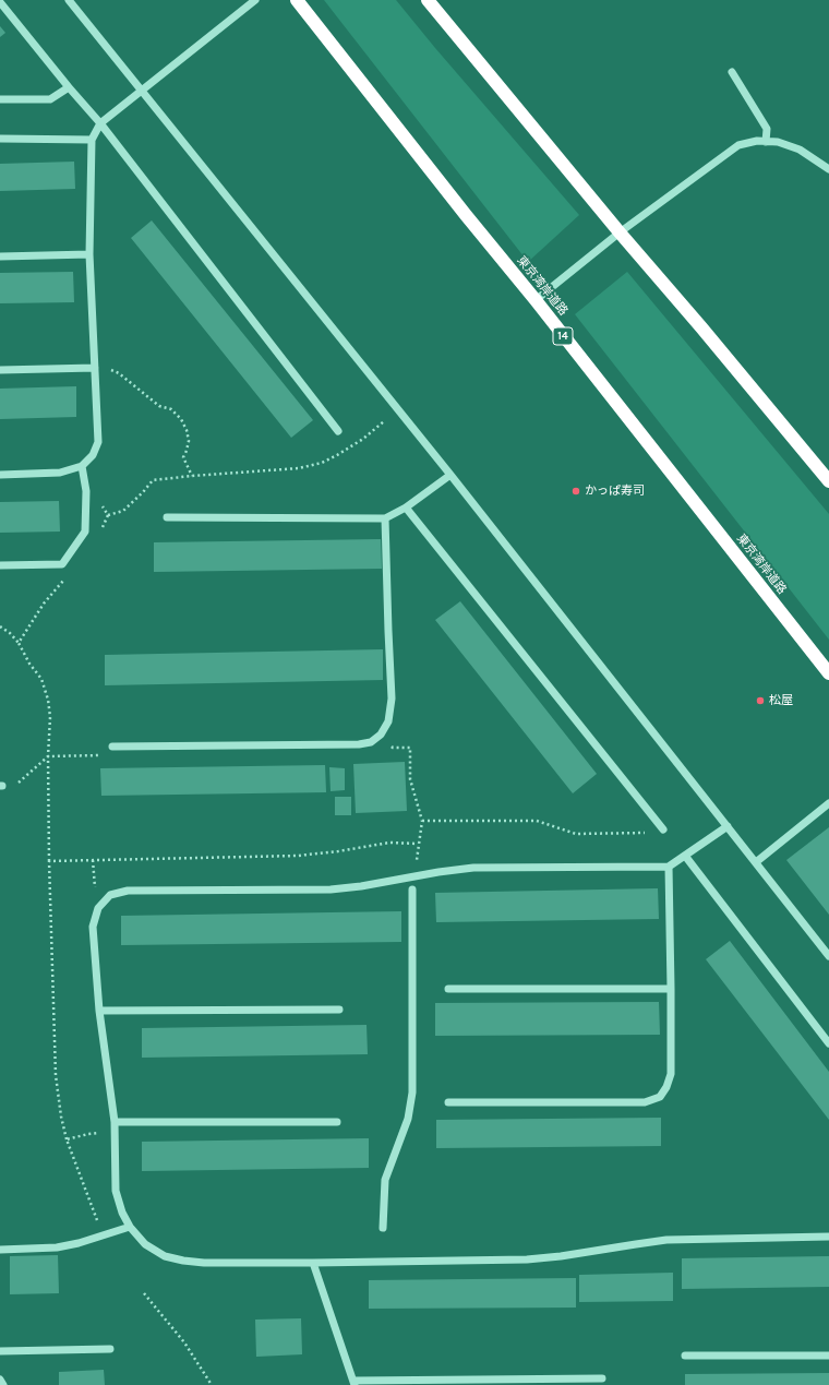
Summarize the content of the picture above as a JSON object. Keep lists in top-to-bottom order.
{
  "streets": {
    "highway": ["東京湾岸道路", "14"]
  },
  "places": ["かっぱ寿司", "松屋"]
}
